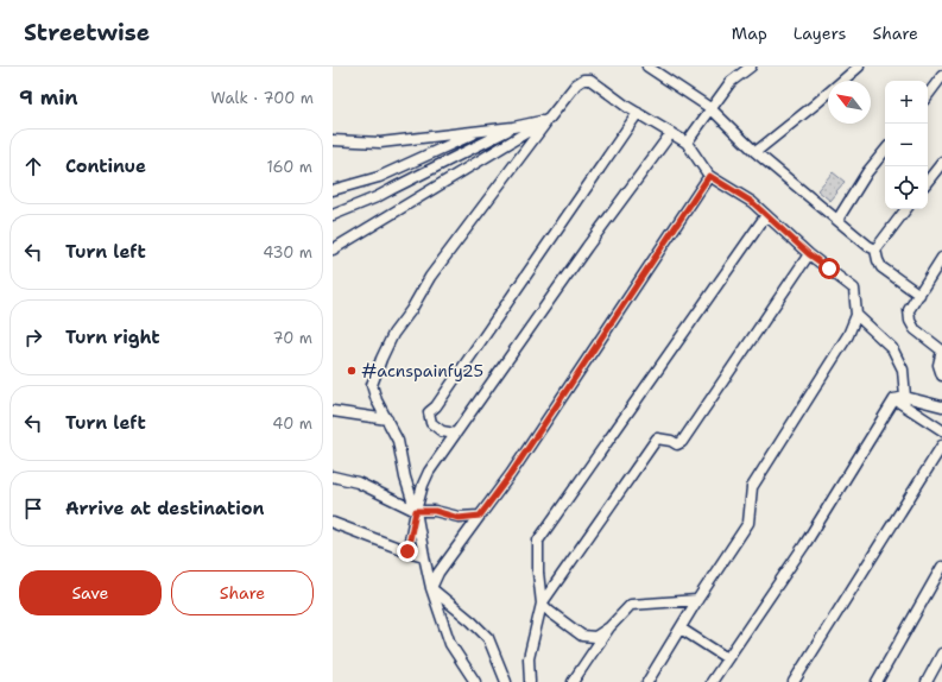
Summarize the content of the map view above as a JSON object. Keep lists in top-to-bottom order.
{
  "places": ["#acnspainfy25"],
  "north": "top left",
  "page": {
    "header": "Streetwise",
    "nav": ["Map", "Layers", "Share"],
    "heading": ["9 min", "Walk · 700 m"],
    "map_buttons": ["+", "−"],
    "list": [
      ["Continue", "160 m"],
      ["Turn left", "430 m"],
      ["Turn right", "70 m"],
      ["Turn left", "40 m"],
      "Arrive at destination"
    ],
    "buttons": ["Save", "Share"]
  }
}
